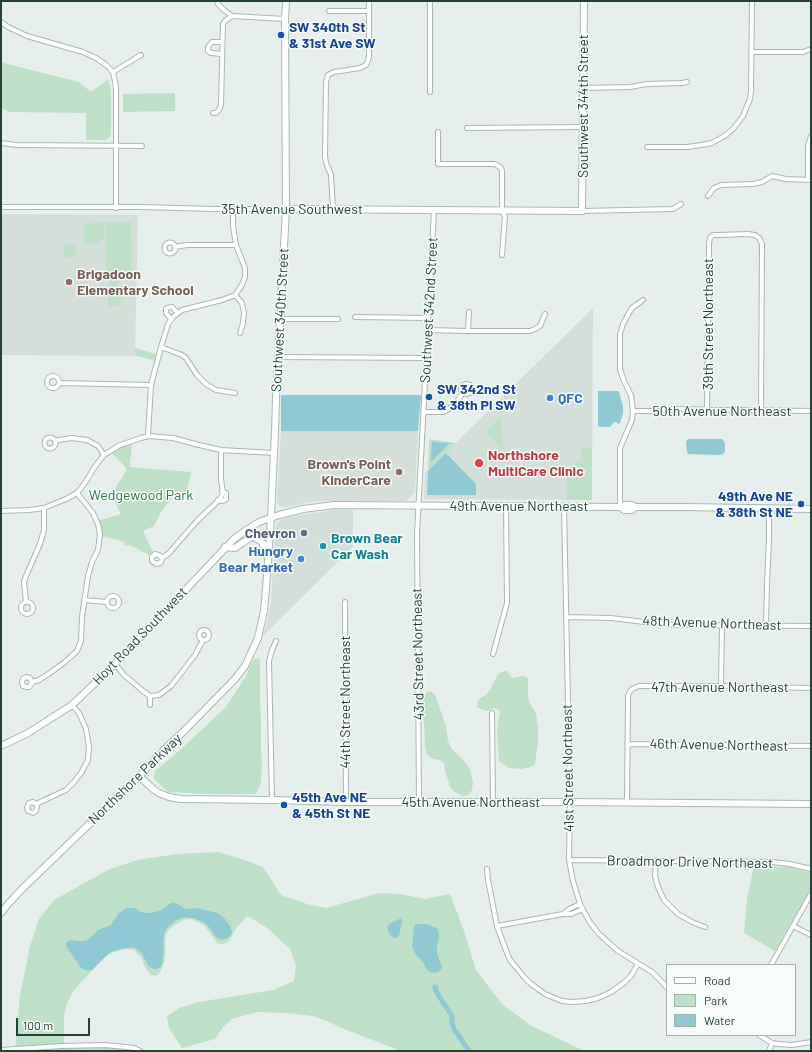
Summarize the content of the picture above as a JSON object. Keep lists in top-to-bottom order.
{
  "streets": {
    "street": [
      "Southwest 344th Street",
      "35th Avenue Southwest",
      "Southwest 342nd Street",
      "Southwest 340th Street",
      "39th Street Northeast",
      "50th Avenue Northeast",
      "49th Avenue Northeast",
      "48th Avenue Northeast",
      "Hoyt Road Southwest",
      "43rd Street Northeast",
      "47th Avenue Northeast",
      "44th Street Northeast",
      "46th Avenue Northeast",
      "41st Street Northeast",
      "Northshore Parkway",
      "45th Avenue Northeast",
      "Broadmoor Drive Northeast"
    ]
  },
  "crossings": [
    ["Southwest 344th Street", "35th Avenue Southwest"],
    ["35th Avenue Southwest", "Southwest 342nd Street"],
    ["35th Avenue Southwest", "Southwest 340th Street"],
    ["Southwest 342nd Street", "49th Avenue Northeast"],
    ["Southwest 342nd Street", "43rd Street Northeast"],
    ["Southwest 340th Street", "49th Avenue Northeast"],
    ["Southwest 340th Street", "Hoyt Road Southwest"],
    ["Southwest 340th Street", "Northshore Parkway"],
    ["39th Street Northeast", "50th Avenue Northeast"],
    ["49th Avenue Northeast", "Hoyt Road Southwest"],
    ["49th Avenue Northeast", "43rd Street Northeast"],
    ["49th Avenue Northeast", "41st Street Northeast"],
    ["48th Avenue Northeast", "41st Street Northeast"],
    ["43rd Street Northeast", "45th Avenue Northeast"],
    ["47th Avenue Northeast", "46th Avenue Northeast"],
    ["44th Street Northeast", "45th Avenue Northeast"],
    ["41st Street Northeast", "45th Avenue Northeast"],
    ["41st Street Northeast", "Broadmoor Drive Northeast"],
    ["Northshore Parkway", "45th Avenue Northeast"]
  ],
  "parks": ["Wedgewood Park"],
  "places": [
    "SW 340th St & 31st Ave SW",
    "Brigadoon Elementary School",
    "SW 342nd St & 38th Pl SW",
    "QFC",
    "Northshore MultiCare Clinic",
    "Brown's Point KinderCare",
    "49th Ave NE & 38th St NE",
    "Chevron",
    "Brown Bear Car Wash",
    "Hungry Bear Market",
    "45th Ave NE & 45th St NE"
  ],
  "legend": ["Road", "Park", "Water"],
  "scale_bar": "100 m"
}
